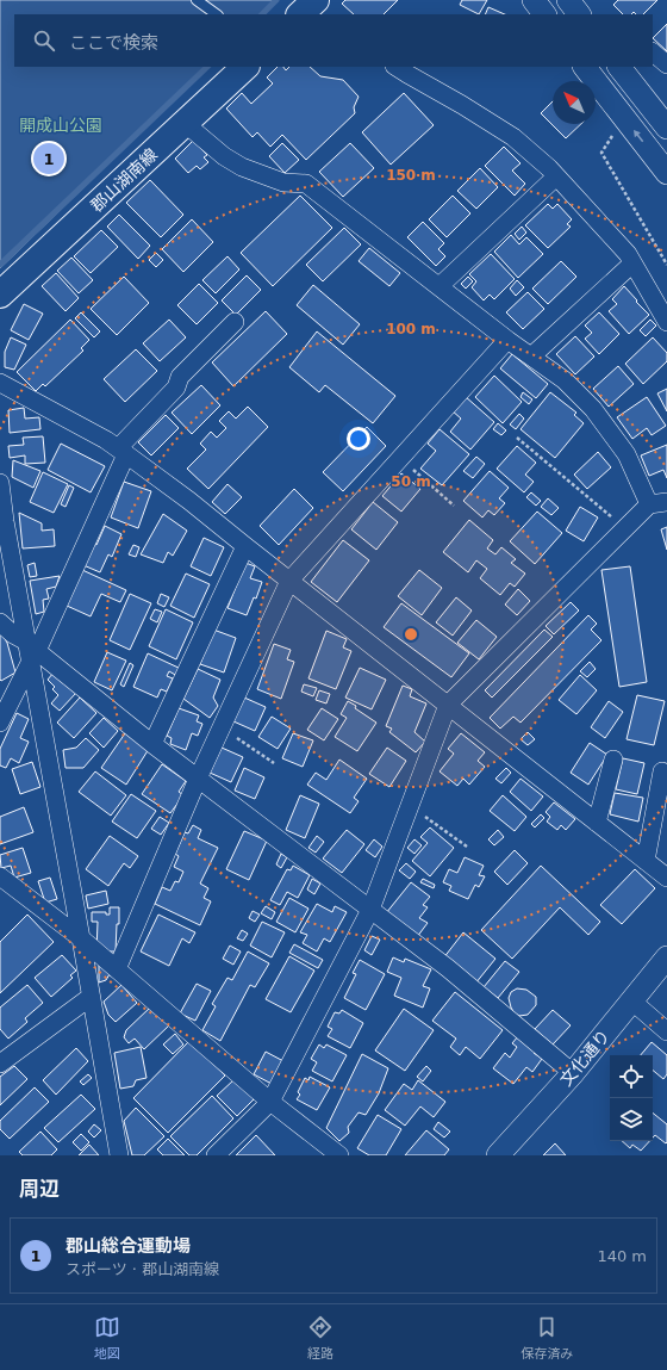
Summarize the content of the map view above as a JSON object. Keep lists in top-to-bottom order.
{
  "streets": {
    "main road": ["郡山湖南線"],
    "street": ["文化通り"]
  },
  "parks": ["開成山公園"],
  "north": "top left",
  "page": {
    "search": "ここで検索",
    "pins": "1",
    "heading": "周辺",
    "list": [
      {
        "mark": "1",
        "name": "郡山総合運動場",
        "note": "スポーツ · 郡山湖南線",
        "value": "140 m"
      }
    ],
    "nav": ["地図", "経路", "保存済み"]
  },
  "rings": ["150 m", "100 m", "50 m"]
}
